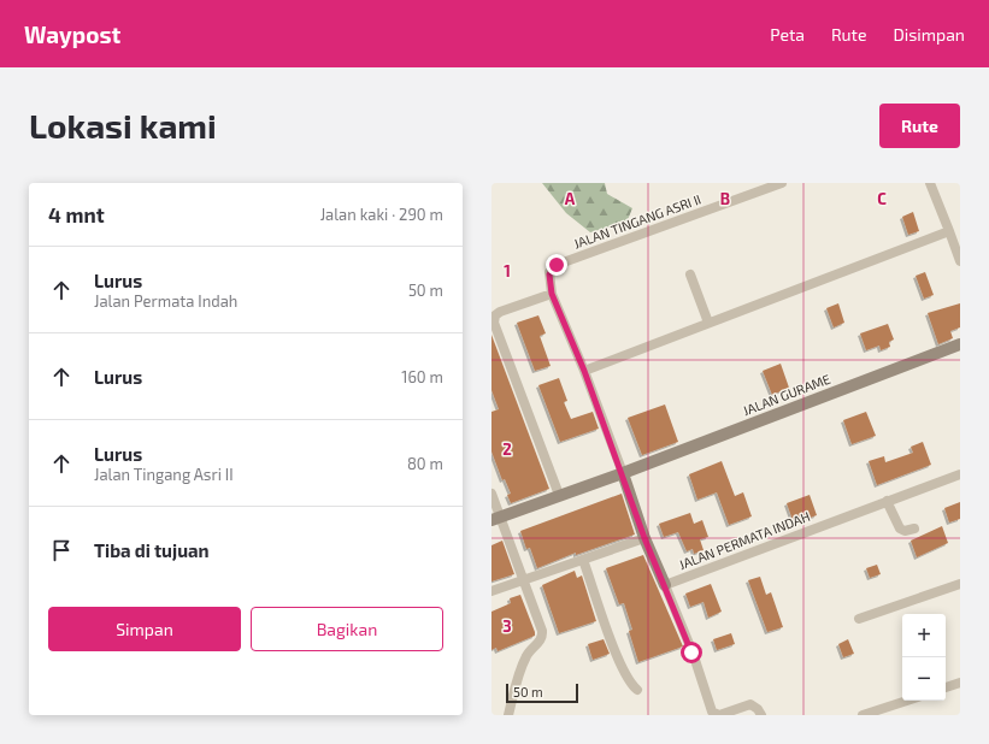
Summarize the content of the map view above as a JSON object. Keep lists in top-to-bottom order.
{
  "streets": {
    "street": ["JALAN TINGANG ASRI II", "JALAN GURAME", "JALAN PERMATA INDAH"]
  },
  "crossings": [
    ["JALAN TINGANG ASRI II", "JALAN GURAME"]
  ],
  "scale_bar": "50 m",
  "page": {
    "header": "Waypost",
    "nav": ["Peta", "Rute", "Disimpan"],
    "buttons": [
      "Rute",
      ["Simpan", "Bagikan"]
    ],
    "title": "Lokasi kami",
    "heading": ["4 mnt", "Jalan kaki · 290 m"],
    "list": [
      ["Lurus", "Jalan Permata Indah", "50 m"],
      ["Lurus", "160 m"],
      ["Lurus", "Jalan Tingang Asri II", "80 m"],
      "Tiba di tujuan"
    ],
    "map_buttons": ["+", "−"],
    "scale": "50 m"
  },
  "grid": {
    "columns": ["A", "B", "C"],
    "rows": ["1", "2", "3"]
  }
}
